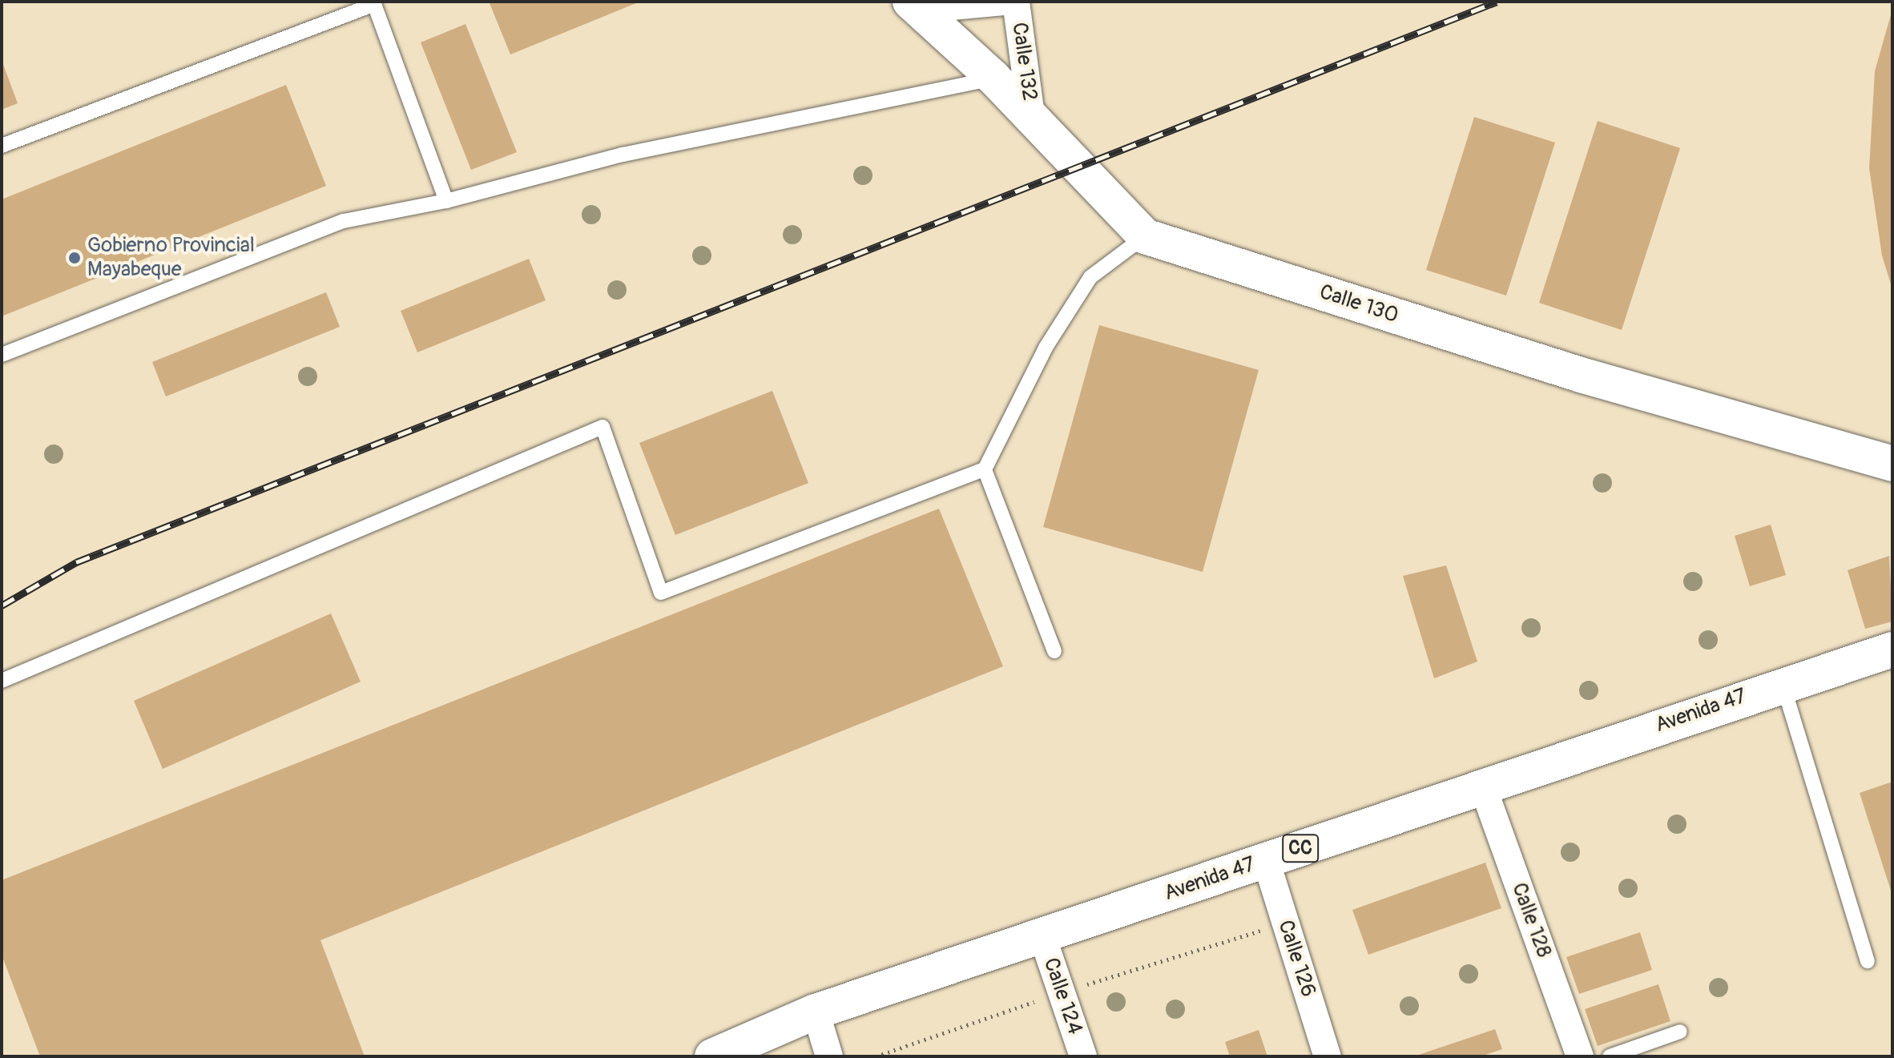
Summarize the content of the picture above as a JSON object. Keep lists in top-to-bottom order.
{
  "streets": {
    "main road": ["Calle 130", "Avenida 47", "CC"],
    "street": [
      "Calle 132",
      "Calle 128",
      "Calle 126",
      "Calle 124"
    ]
  },
  "crossings": [
    ["Calle 132", "Calle 130"],
    ["Avenida 47", "Calle 128"],
    ["Avenida 47", "Calle 126"],
    ["Avenida 47", "Calle 124"]
  ],
  "places": ["Gobierno Provincial Mayabeque"]
}
